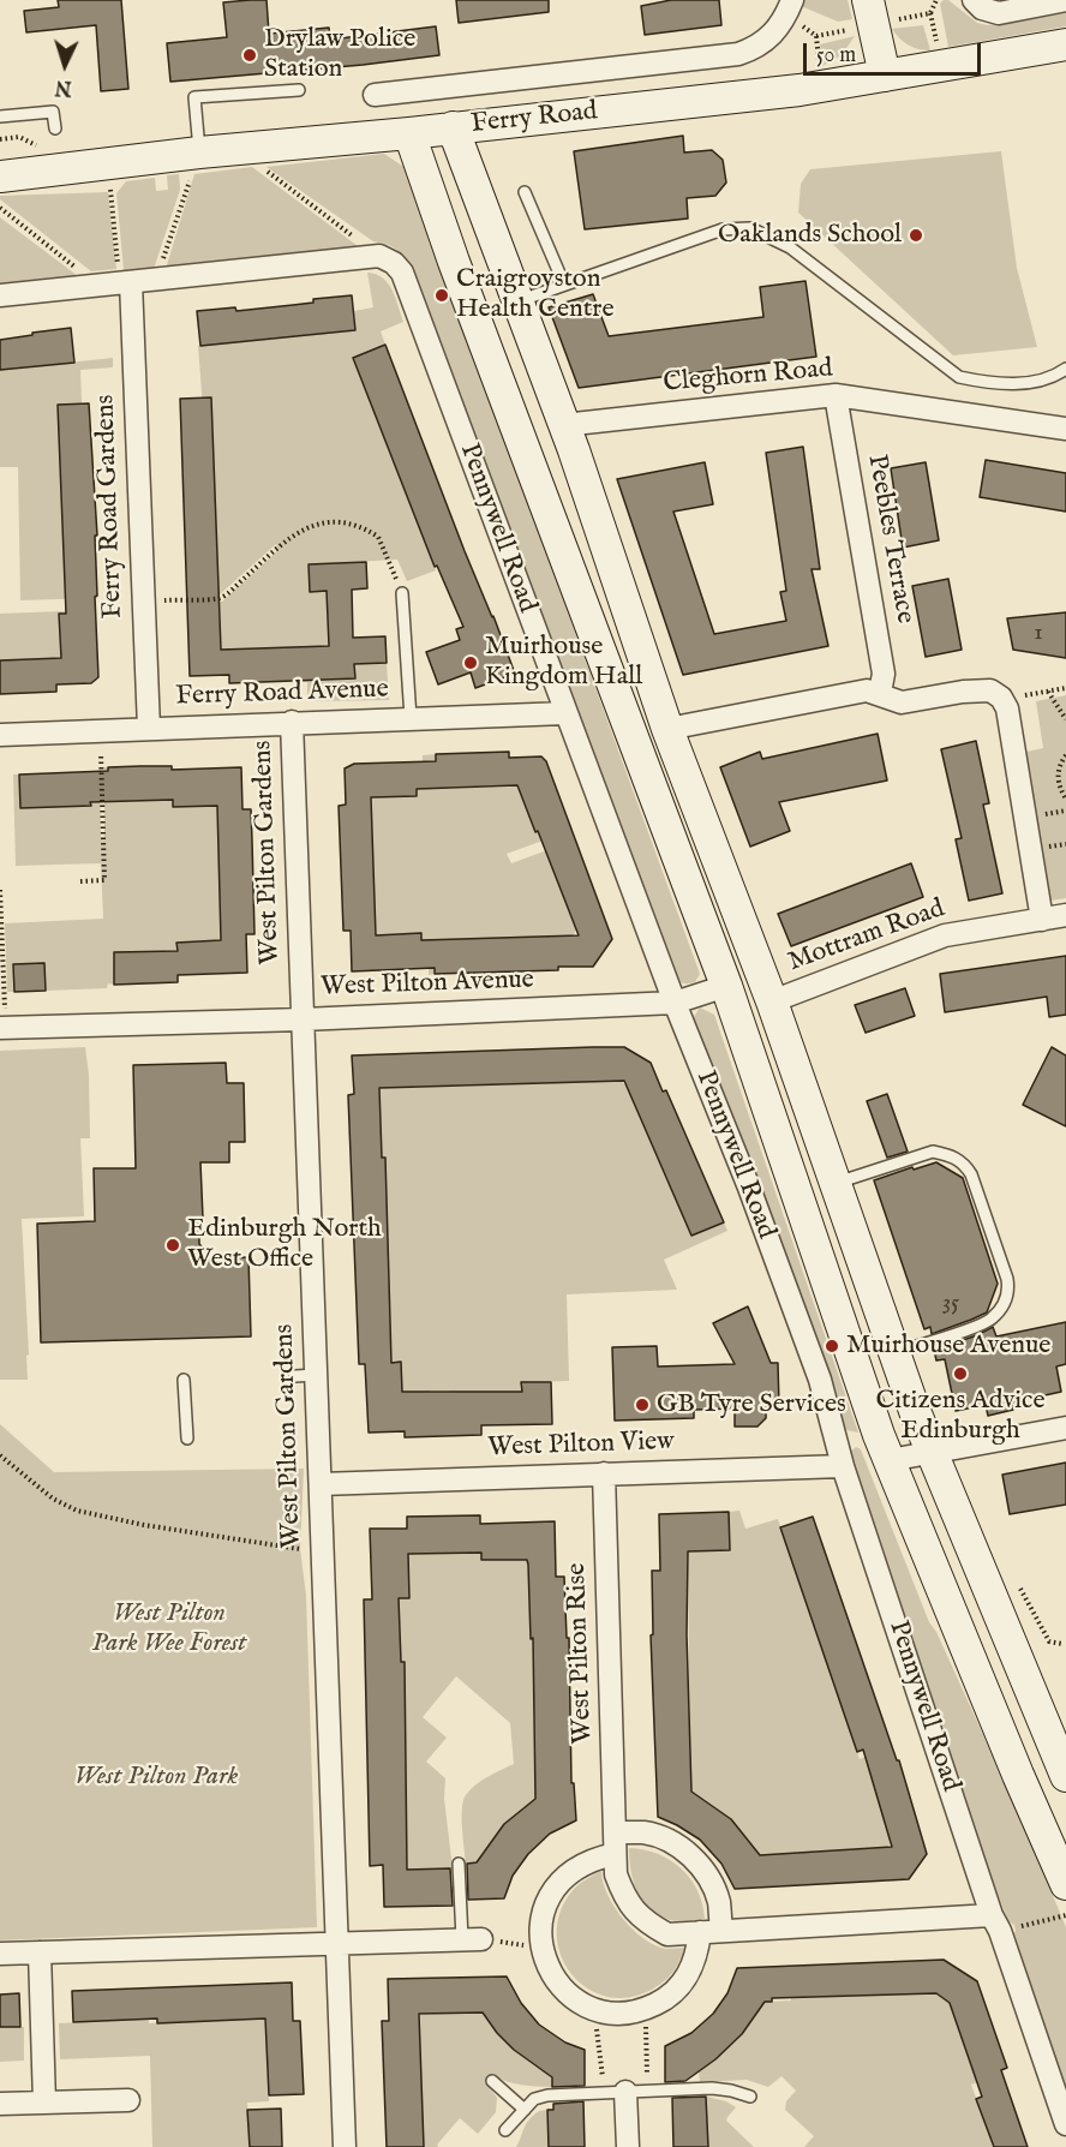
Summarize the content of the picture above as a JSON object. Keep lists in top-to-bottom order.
{
  "streets": {
    "street": [
      "Ferry Road",
      "Cleghorn Road",
      "Ferry Road Gardens",
      "Pennywell Road",
      "Peebles Terrace",
      "Ferry Road Avenue",
      "West Pilton Gardens",
      "Mottram Road",
      "West Pilton Avenue",
      "West Pilton View",
      "West Pilton Rise"
    ]
  },
  "crossings": [
    ["Ferry Road", "Pennywell Road"],
    ["Cleghorn Road", "Peebles Terrace"],
    ["Ferry Road Gardens", "Ferry Road Avenue"],
    ["Pennywell Road", "Ferry Road Avenue"],
    ["Pennywell Road", "West Pilton Avenue"],
    ["Pennywell Road", "West Pilton View"],
    ["Pennywell Road", "West Pilton Rise"],
    ["Ferry Road Avenue", "West Pilton Gardens"],
    ["West Pilton Gardens", "West Pilton Avenue"],
    ["West Pilton Gardens", "West Pilton View"],
    ["West Pilton View", "West Pilton Rise"]
  ],
  "parks": ["West Pilton Park Wee Forest", "West Pilton Park"],
  "places": [
    "Drylaw Police Station",
    "Oaklands School",
    "Craigroyston Health Centre",
    "Muirhouse Kingdom Hall",
    "Edinburgh North West Office",
    "Muirhouse Avenue",
    "Citizens Advice Edinburgh",
    "GB Tyre Services"
  ],
  "house_numbers": ["1", "35"],
  "scale_bar": "50 m",
  "north": "bottom"
}
